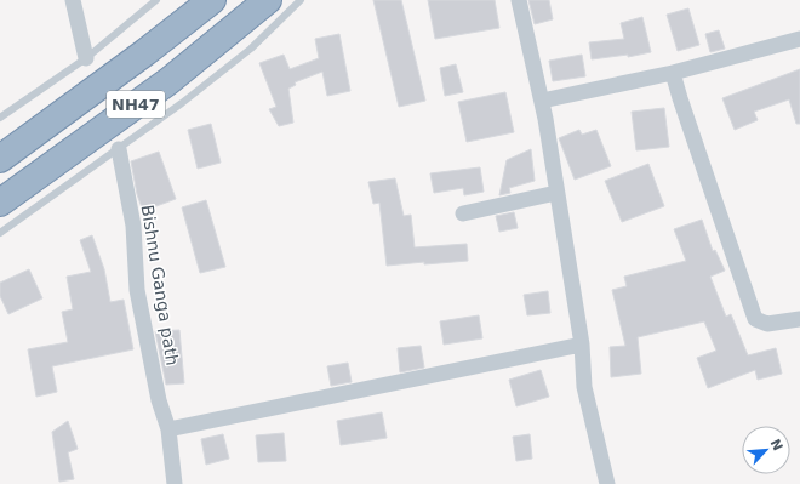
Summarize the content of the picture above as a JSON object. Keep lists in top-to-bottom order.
{
  "streets": {
    "highway": ["NH47"],
    "street": ["Bishnu Ganga path"]
  },
  "north": "top right"
}
